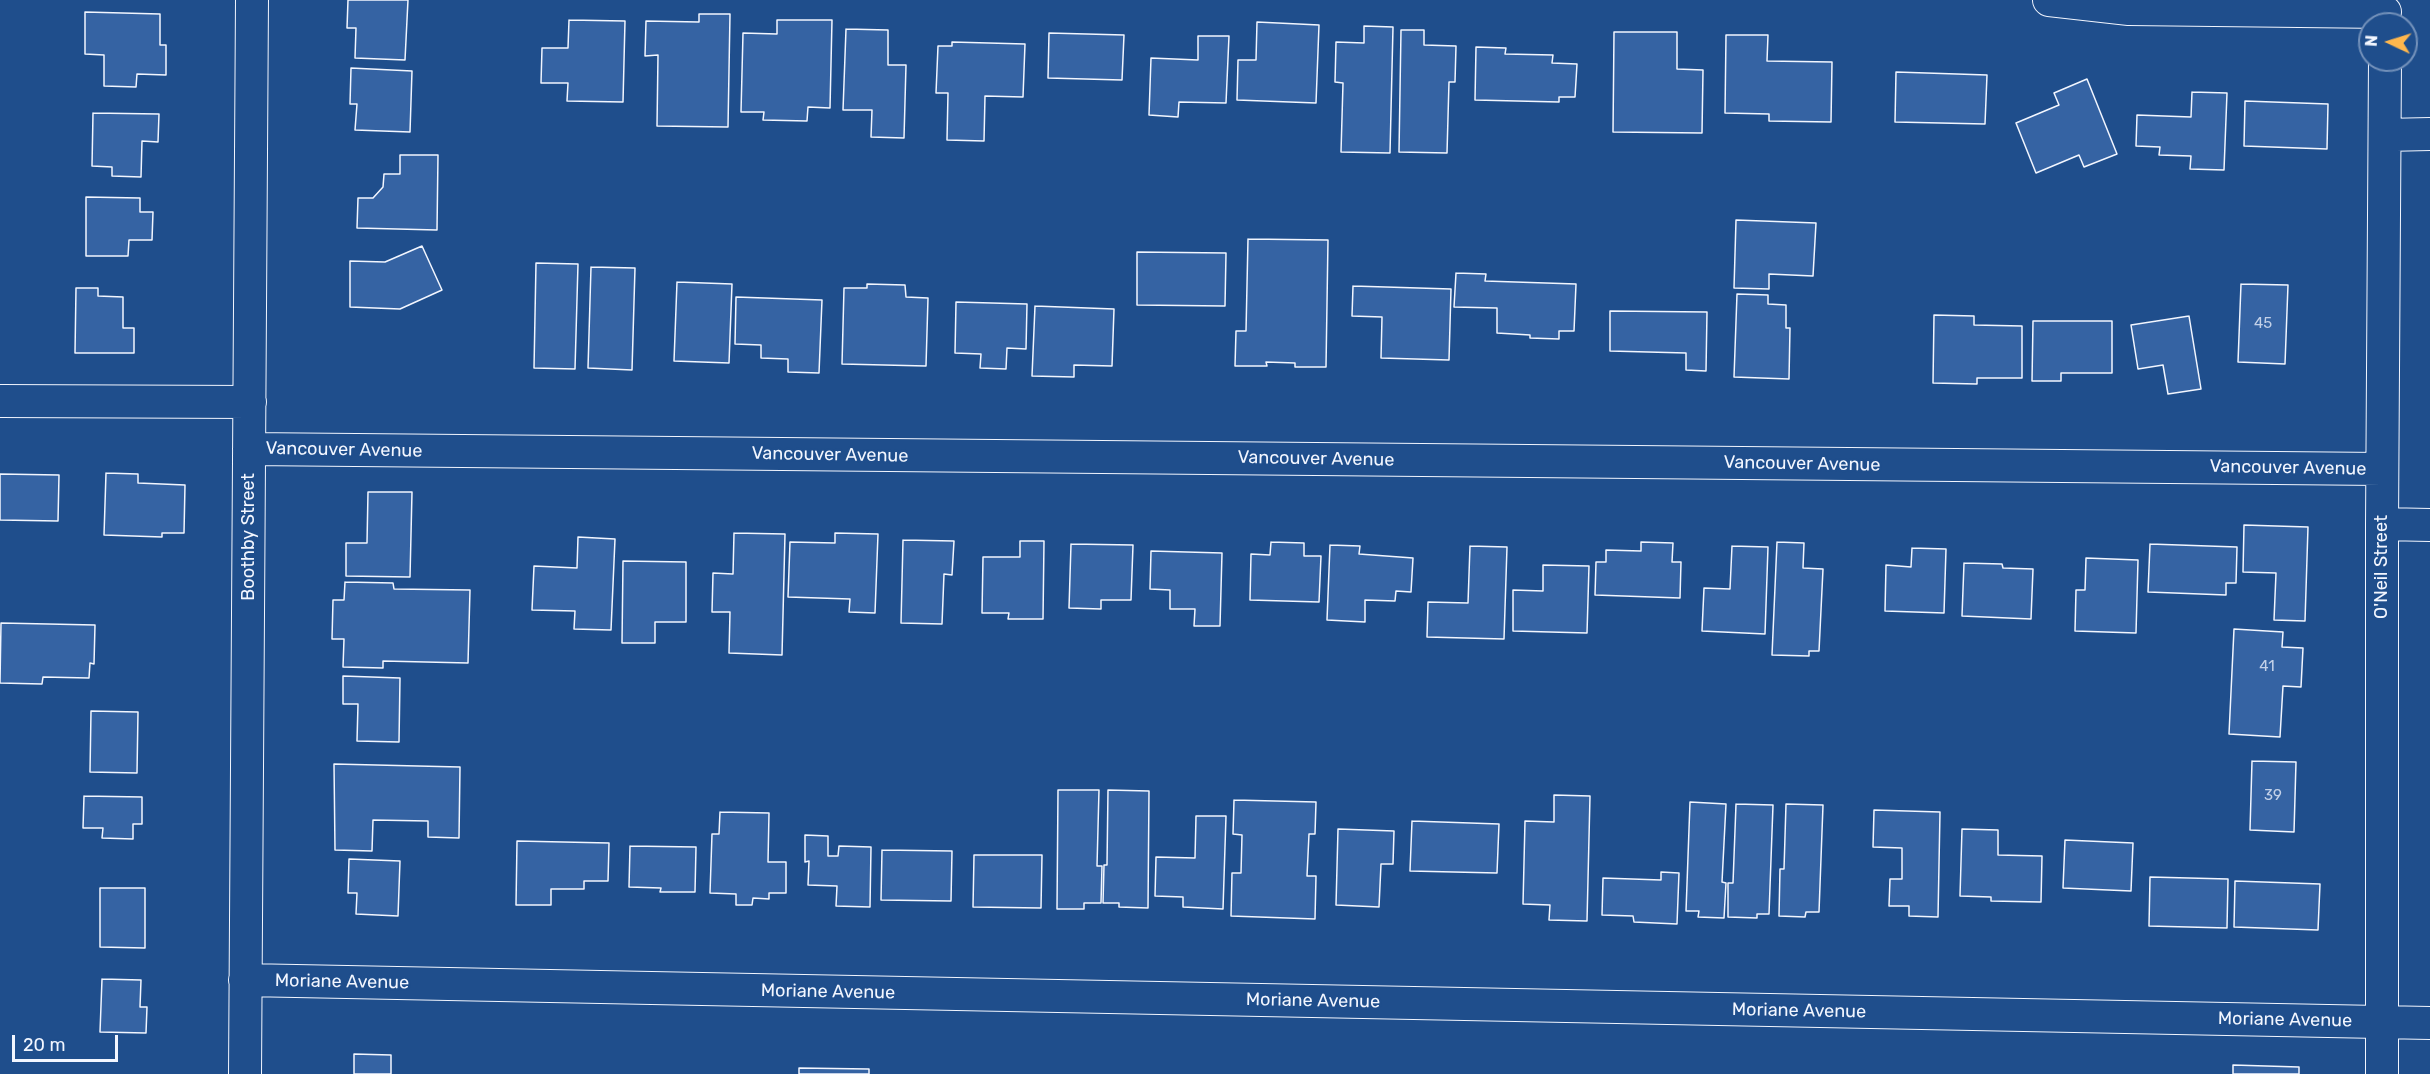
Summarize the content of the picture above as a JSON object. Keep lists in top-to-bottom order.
{
  "streets": {
    "street": [
      "Vancouver Avenue",
      "Boothby Street",
      "O'Neil Street",
      "Moriane Avenue"
    ]
  },
  "crossings": [
    ["Vancouver Avenue", "Boothby Street"],
    ["Vancouver Avenue", "O'Neil Street"],
    ["Boothby Street", "Moriane Avenue"],
    ["O'Neil Street", "Moriane Avenue"]
  ],
  "house_numbers": ["45", "41", "39"],
  "scale_bar": "20 m",
  "north": "left"
}
